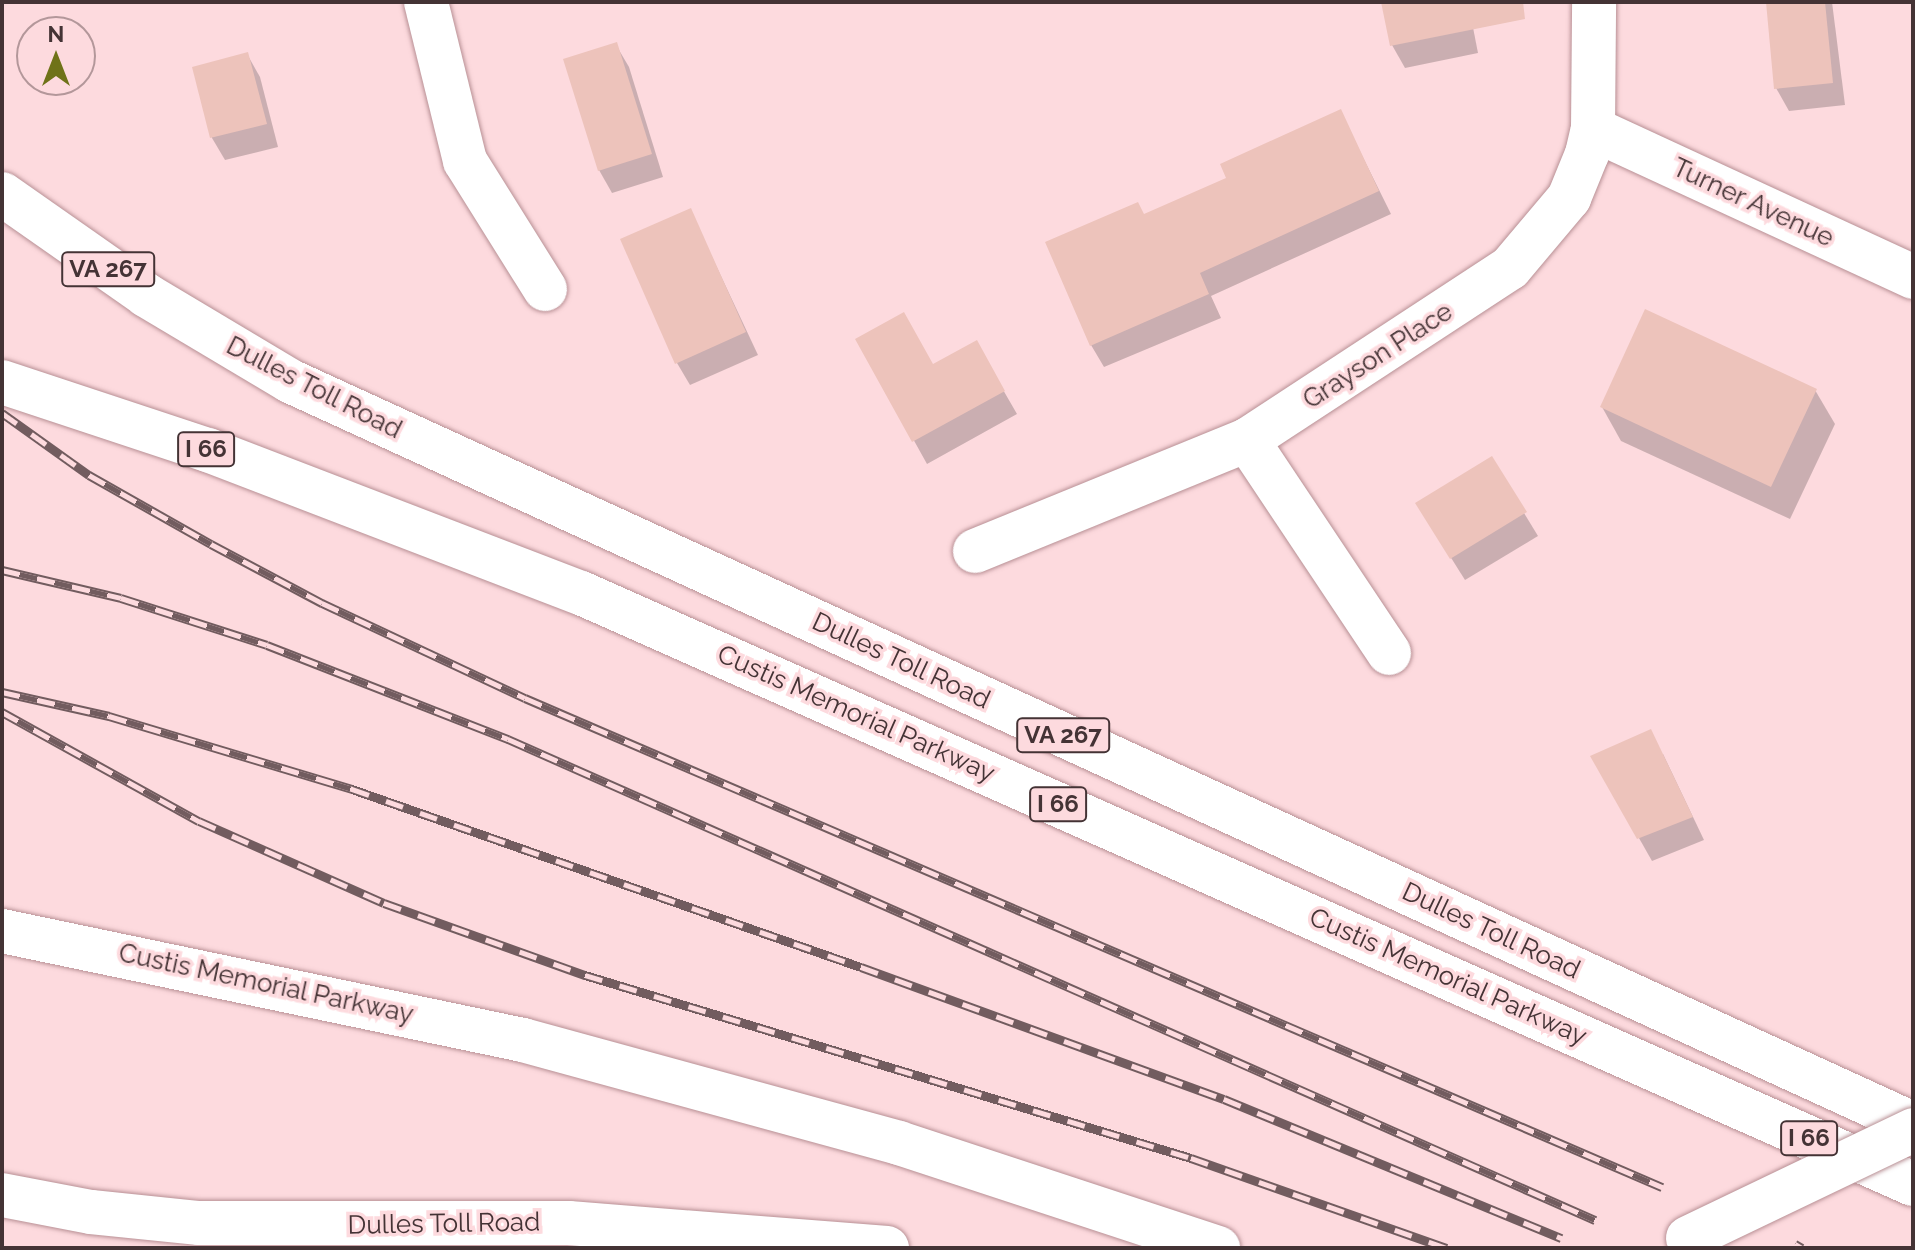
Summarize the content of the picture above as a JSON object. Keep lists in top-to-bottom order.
{
  "streets": {
    "main road": [
      "Turner Avenue",
      "VA 267",
      "Grayson Place",
      "Dulles Toll Road",
      "I 66",
      "Custis Memorial Parkway"
    ]
  },
  "crossings": [
    ["Turner Avenue", "Grayson Place"]
  ],
  "north": "top"
}
